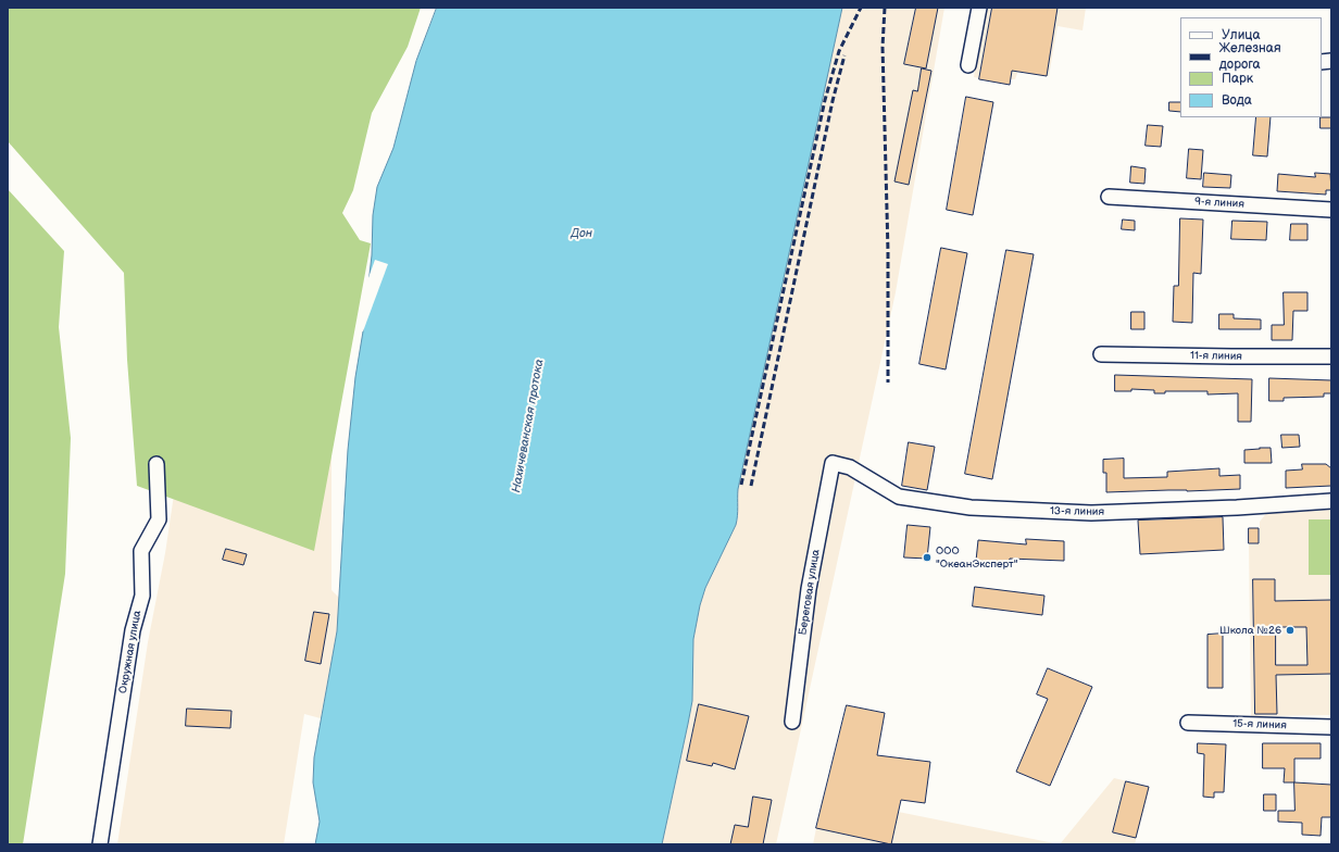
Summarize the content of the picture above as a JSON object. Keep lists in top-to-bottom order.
{
  "streets": {
    "street": [
      "9-я линия",
      "11-я линия",
      "13-я линия",
      "Береговая улица",
      "Окружная улица",
      "15-я линия"
    ]
  },
  "crossings": [
    ["13-я линия", "Береговая улица"]
  ],
  "water": ["Дон", "Нахичеванская протока"],
  "places": ["ООО \"ОкеанЭксперт\"", "Школа №26"],
  "legend": [
    "Улица",
    "Железная дорога",
    "Парк",
    "Вода"
  ]
}
